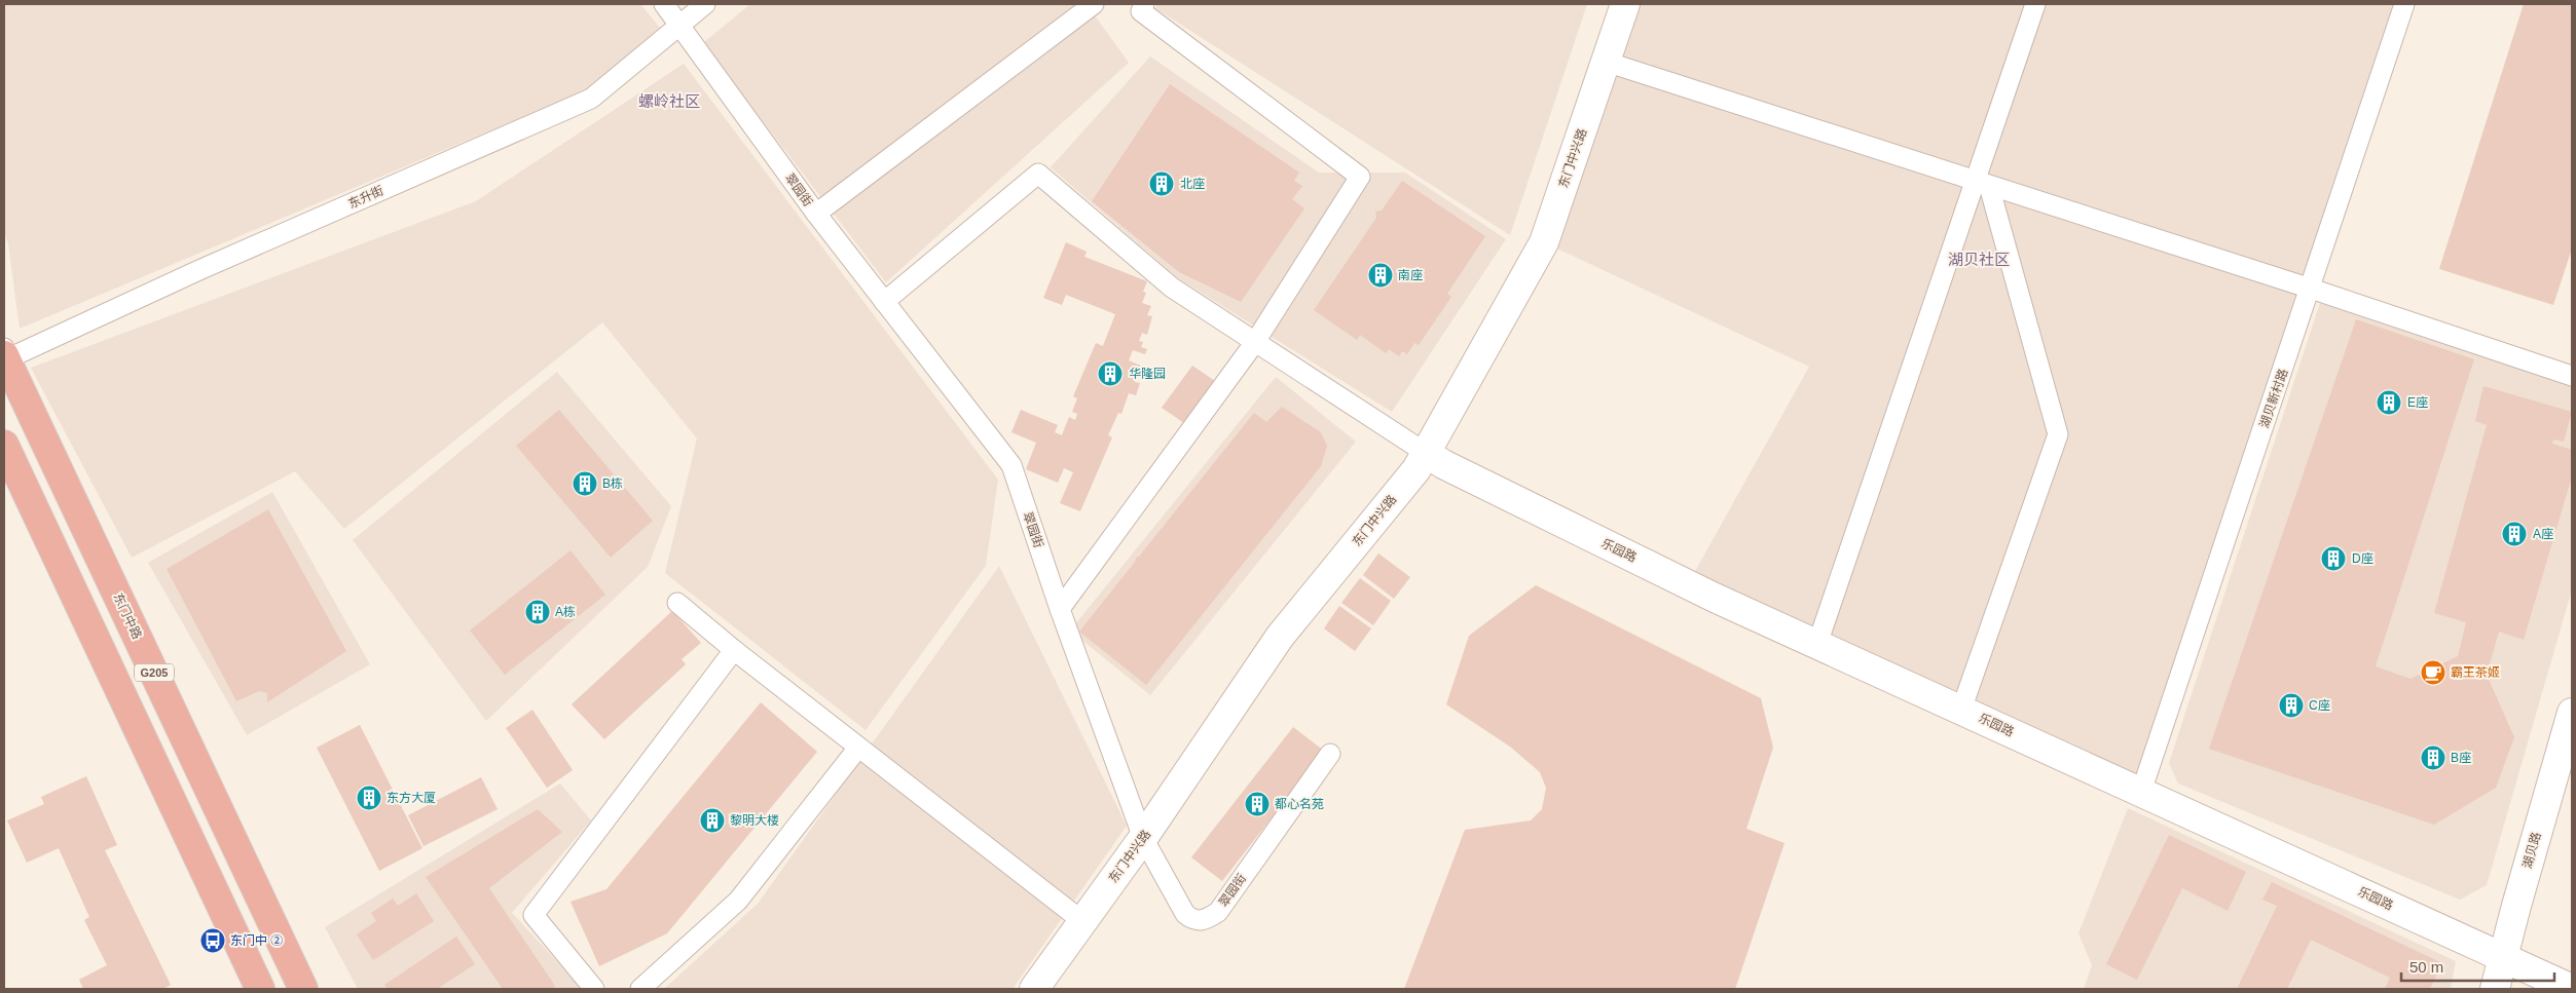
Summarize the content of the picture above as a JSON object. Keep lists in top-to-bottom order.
{
  "streets": {
    "highway": ["东门中路", "G205"],
    "street": [
      "东门中兴路",
      "翠园街",
      "东升街",
      "湖贝新村路",
      "乐园路",
      "湖贝路"
    ]
  },
  "crossings": [
    ["东门中兴路", "翠园街"],
    ["东门中兴路", "乐园路"],
    ["翠园街", "东升街"],
    ["东升街", "东门中路"],
    ["湖贝新村路", "乐园路"],
    ["乐园路", "湖贝路"]
  ],
  "districts": ["螺岭社区", "湖贝社区"],
  "places": {
    "building": [
      "北座",
      "南座",
      "华隆园",
      "E座",
      "B栋",
      "A座",
      "D座",
      "A栋",
      "C座",
      "B座",
      "东方大厦",
      "都心名苑",
      "黎明大楼"
    ],
    "cafe": ["霸王茶姬"],
    "bus stop": ["东门中 ②"]
  },
  "scale_bar": "50 m"
}
